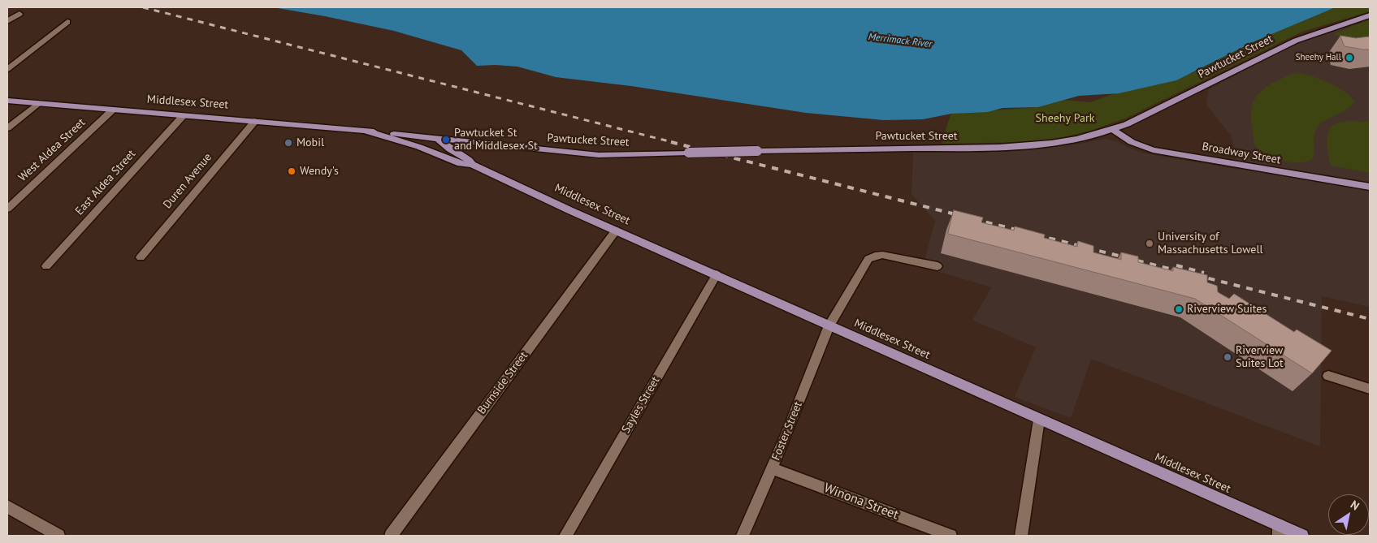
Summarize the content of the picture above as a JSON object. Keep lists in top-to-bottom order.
{
  "streets": {
    "main road": ["Pawtucket Street", "Middlesex Street", "Broadway Street"],
    "street": [
      "West Aldea Street",
      "Duren Avenue",
      "East Aldea Street",
      "Burnside Street",
      "Sayles Street",
      "Foster Street",
      "Winona Street"
    ]
  },
  "crossings": [
    ["Pawtucket Street", "Middlesex Street"],
    ["Pawtucket Street", "Broadway Street"],
    ["Middlesex Street", "West Aldea Street"],
    ["Middlesex Street", "Duren Avenue"],
    ["Middlesex Street", "East Aldea Street"],
    ["Middlesex Street", "Burnside Street"],
    ["Middlesex Street", "Sayles Street"],
    ["Middlesex Street", "Foster Street"],
    ["Foster Street", "Winona Street"]
  ],
  "water": ["Merrimack River"],
  "parks": ["Sheehy Park"],
  "places": [
    "Sheehy Hall",
    "Pawtucket St and Middlesex St",
    "Mobil",
    "Wendy's",
    "University of Massachusetts Lowell",
    "Riverview Suites",
    "Riverview Suites Lot"
  ],
  "north": "top right"
}
